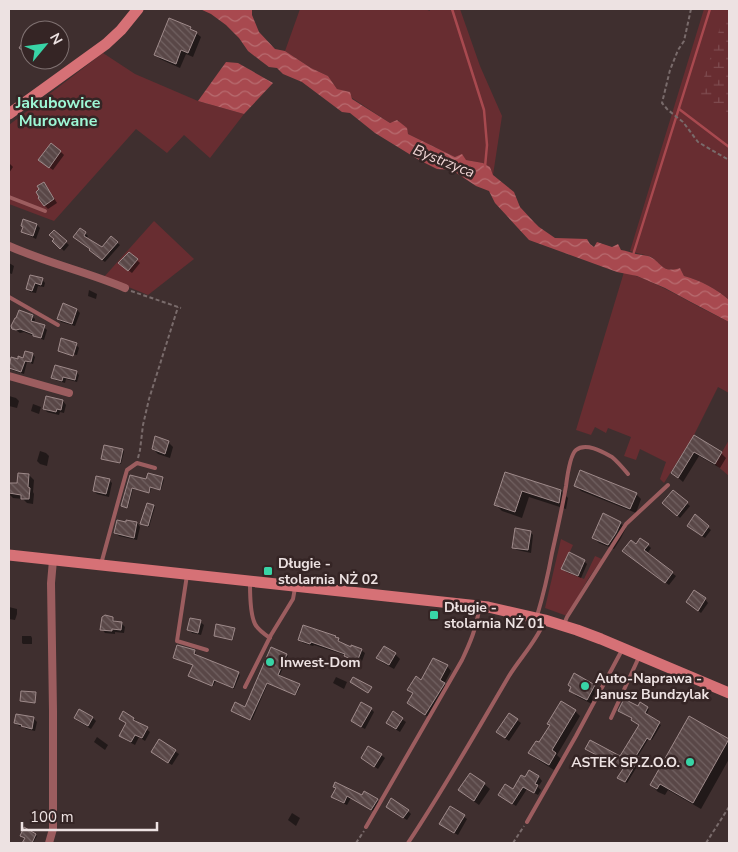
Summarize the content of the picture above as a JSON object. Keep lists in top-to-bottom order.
{
  "districts": ["Jakubowice Murowane"],
  "water": ["Bystrzyca"],
  "places": {
    "transit": ["Długie - stolarnia NŻ 02", "Długie - stolarnia NŻ 01"],
    "other": ["Inwest-Dom", "Auto-Naprawa - Janusz Bundzylak", "ASTEK SP.Z.O.O."]
  },
  "scale_bar": "100 m",
  "north": "top right"
}
